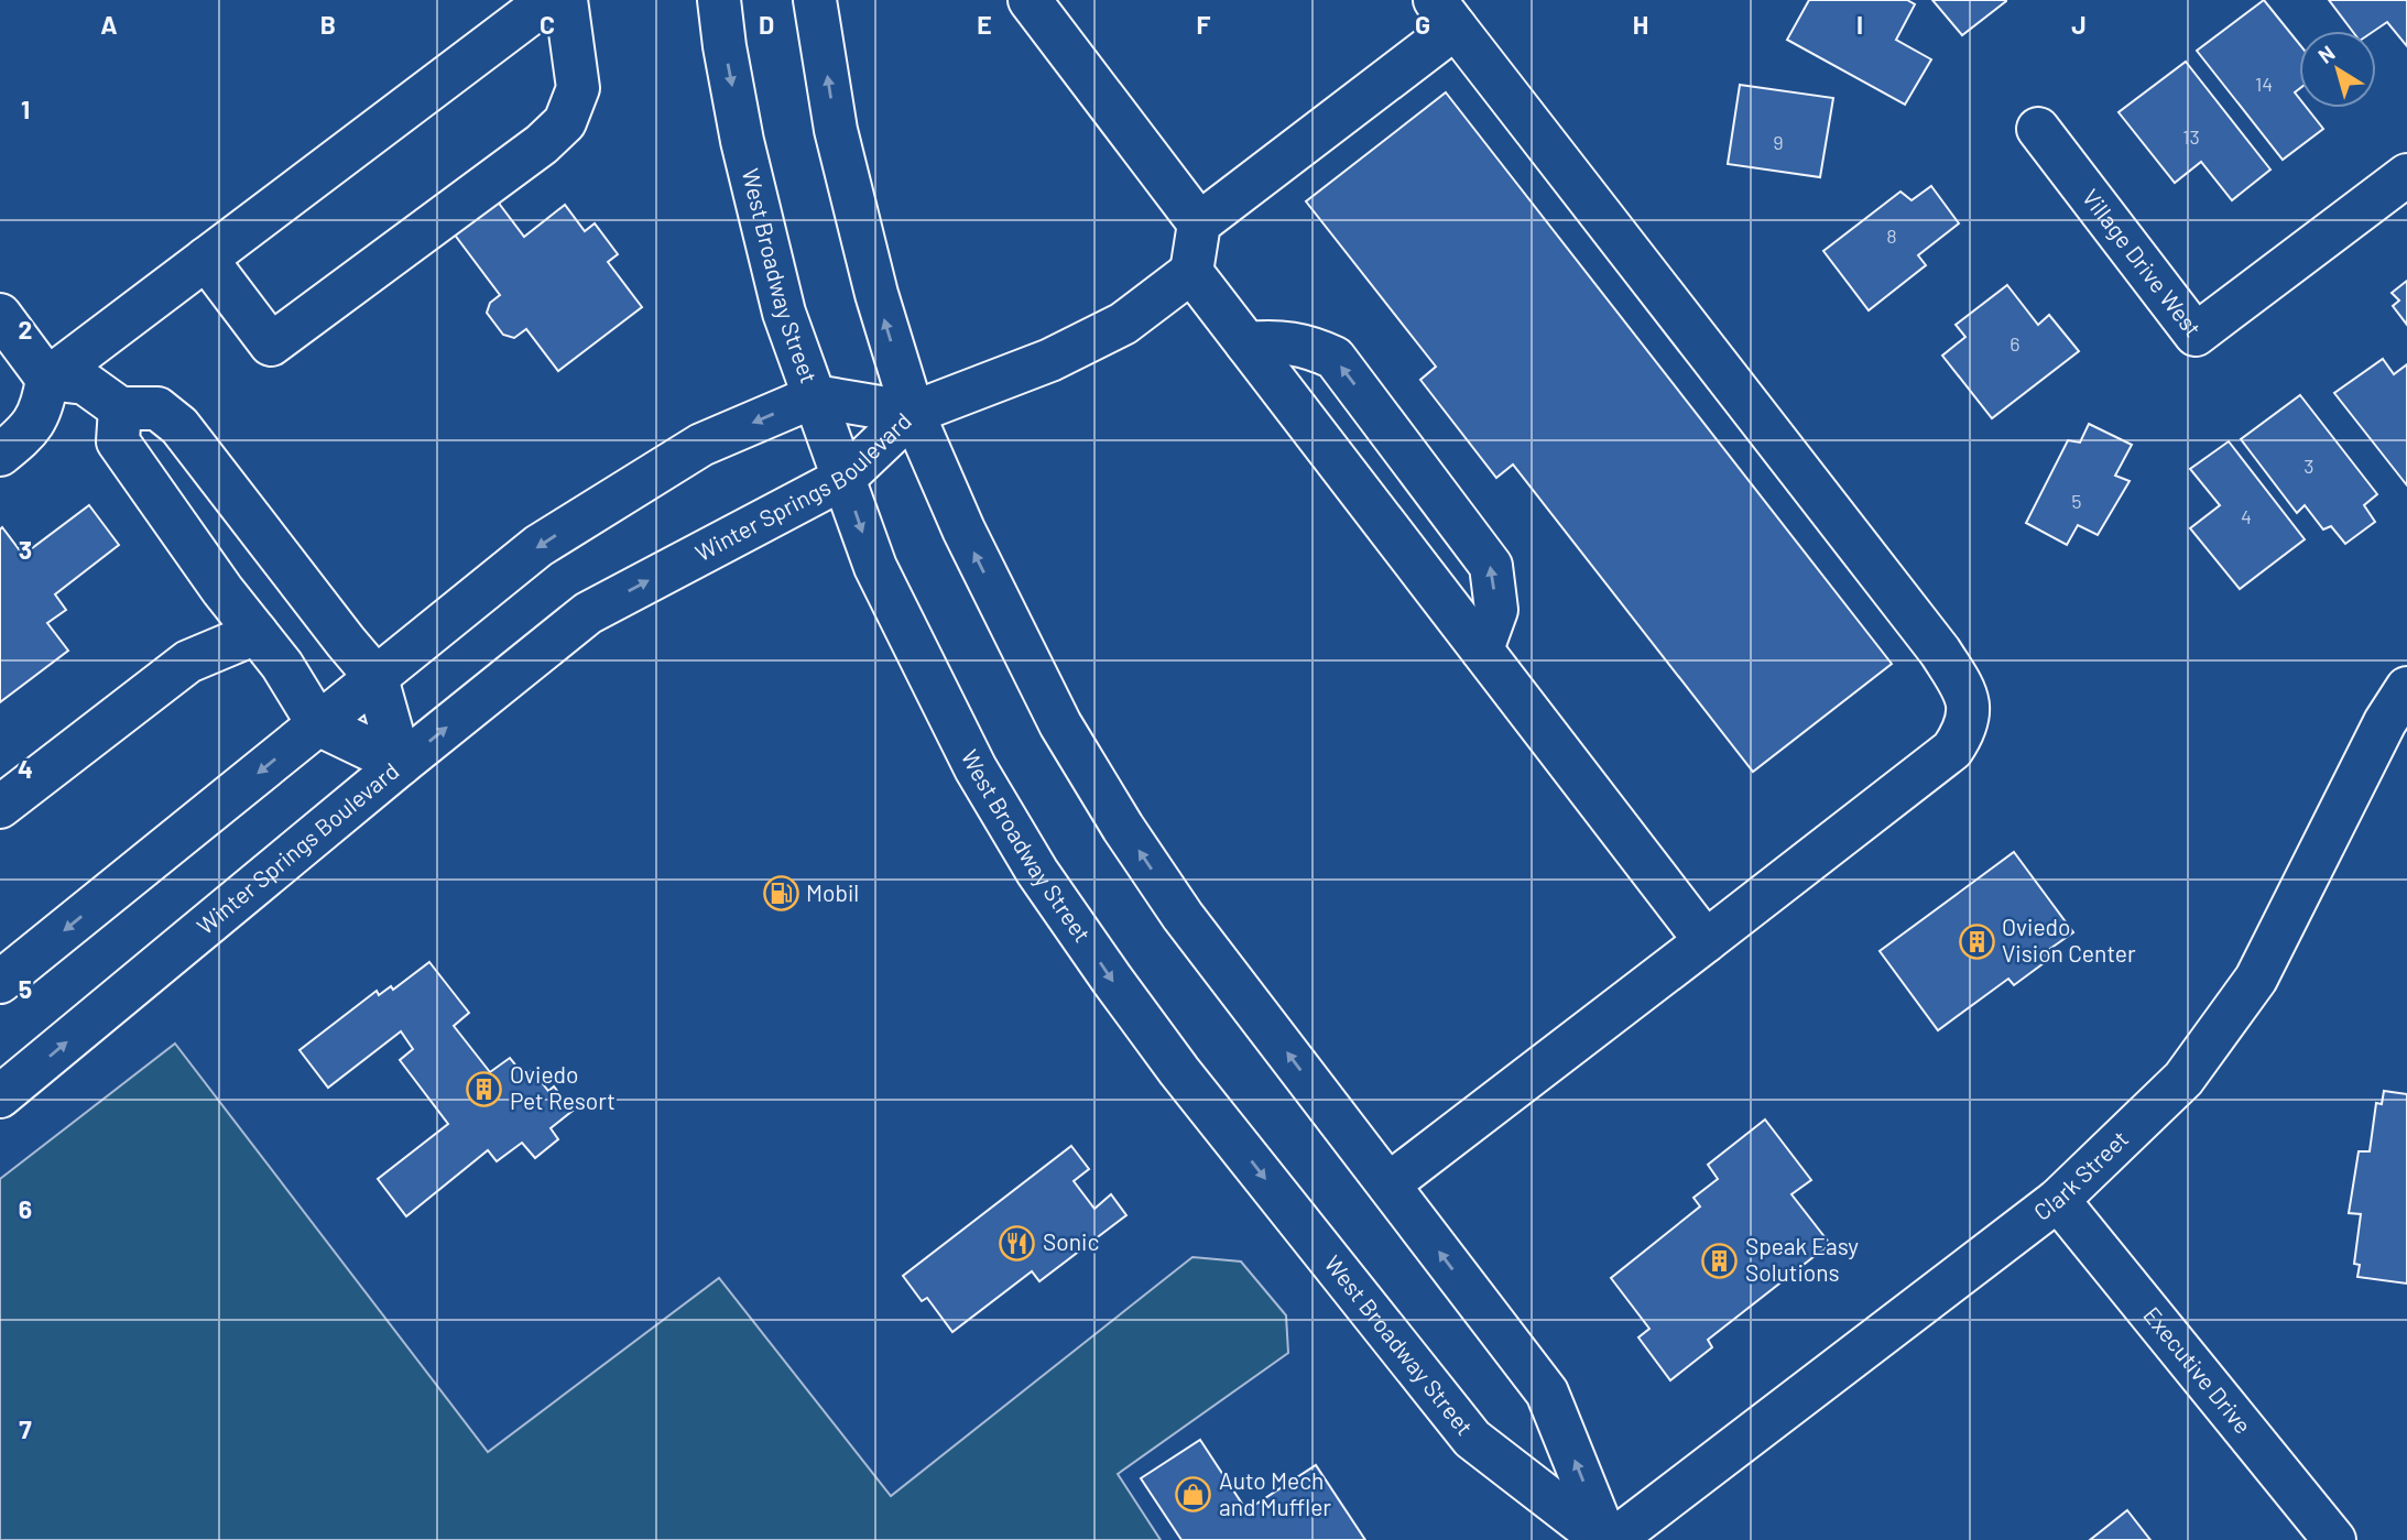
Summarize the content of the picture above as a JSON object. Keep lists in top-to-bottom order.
{
  "streets": {
    "street": [
      "Village Drive West",
      "West Broadway Street",
      "Winter Springs Boulevard",
      "Clark Street",
      "Executive Drive"
    ]
  },
  "crossings": [
    ["West Broadway Street", "Winter Springs Boulevard"],
    ["Clark Street", "Executive Drive"]
  ],
  "places": {
    "fuel station": ["Mobil"],
    "building": ["Oviedo Vision Center", "Oviedo Pet Resort", "Speak Easy Solutions"],
    "restaurant": ["Sonic"],
    "shop": ["Auto Mech and Muffler"]
  },
  "house_numbers": [
    "14",
    "13",
    "9",
    "8",
    "6",
    "3",
    "5",
    "4"
  ],
  "north": "top left",
  "grid": {
    "columns": [
      "A",
      "B",
      "C",
      "D",
      "E",
      "F",
      "G",
      "H",
      "I",
      "J"
    ],
    "rows": [
      "1",
      "2",
      "3",
      "4",
      "5",
      "6",
      "7"
    ]
  }
}
